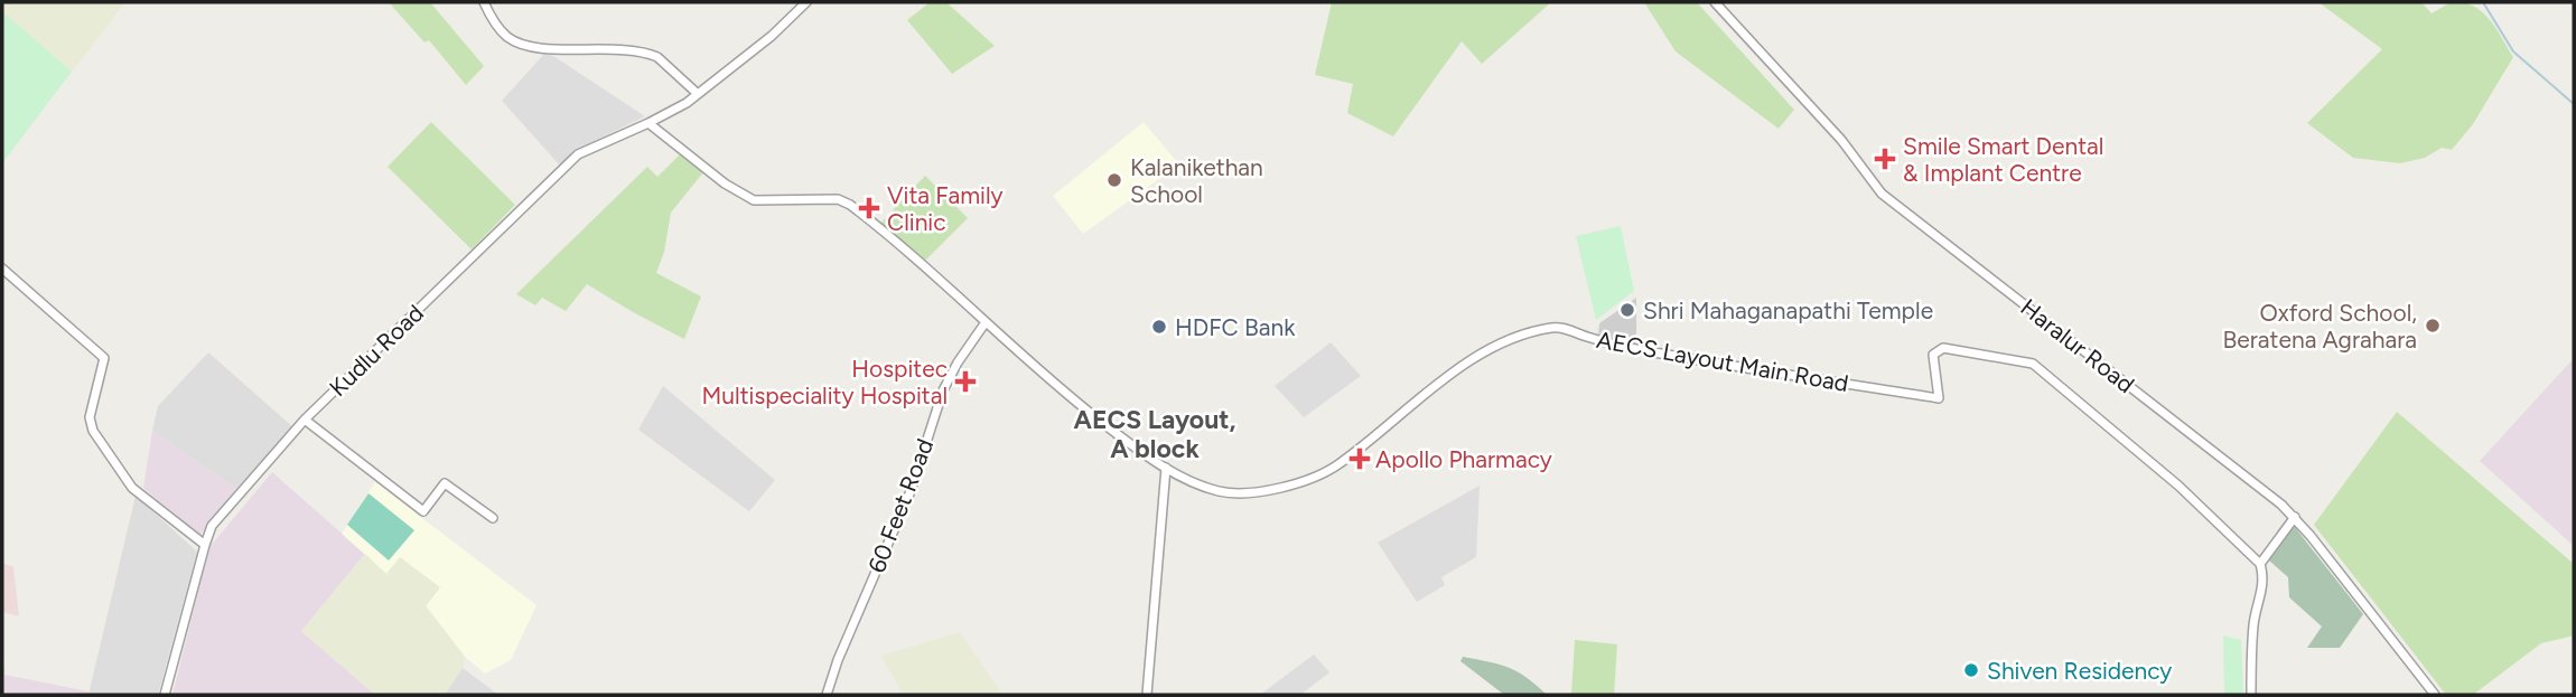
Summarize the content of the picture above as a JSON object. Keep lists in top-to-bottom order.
{
  "streets": {
    "street": [
      "Haralur Road",
      "Kudlu Road",
      "AECS Layout Main Road",
      "60 Feet Road"
    ]
  },
  "crossings": [
    ["Kudlu Road", "AECS Layout Main Road"],
    ["AECS Layout Main Road", "60 Feet Road"]
  ],
  "districts": ["AECS Layout, A block"],
  "places": {
    "health": [
      "Smile Smart Dental & Implant Centre",
      "Vita Family Clinic",
      "Hospitec Multispeciality Hospital",
      "Apollo Pharmacy"
    ],
    "other": [
      "Kalanikethan School",
      "Shri Mahaganapathi Temple",
      "Oxford School, Beratena Agrahara",
      "HDFC Bank",
      "Shiven Residency"
    ]
  }
}
